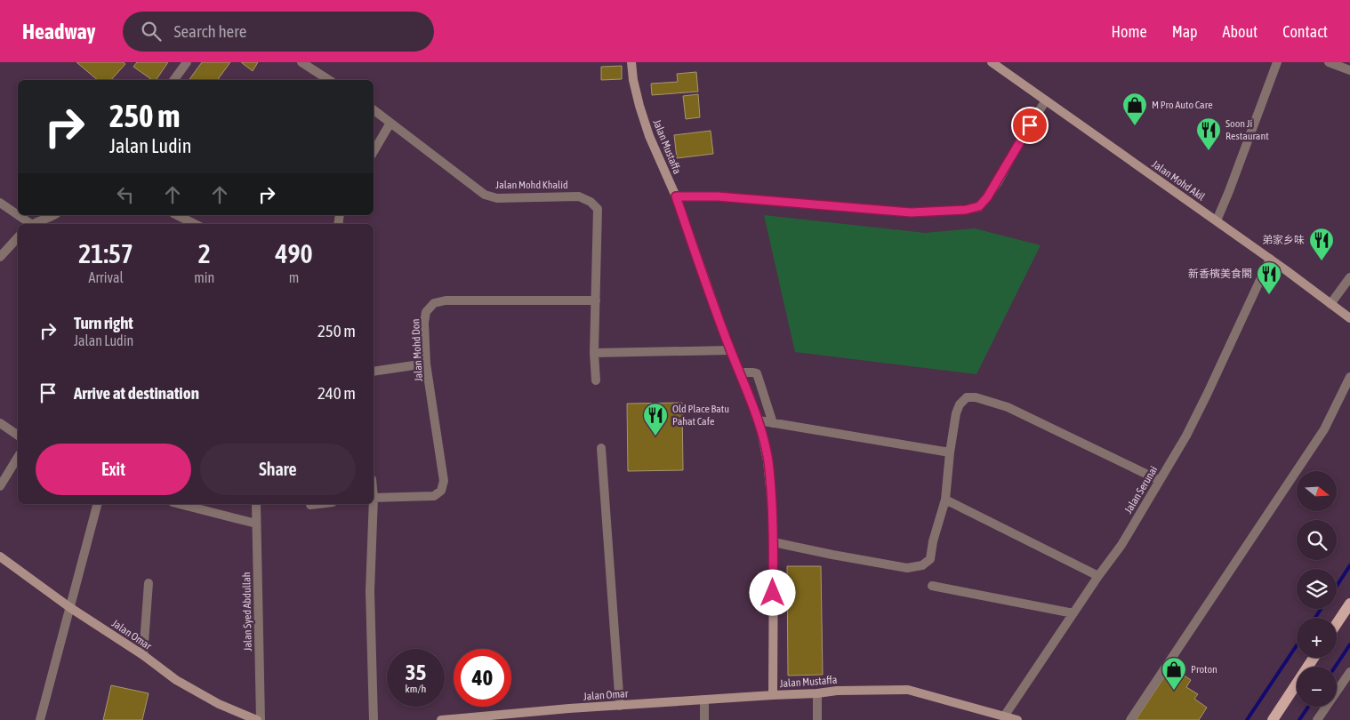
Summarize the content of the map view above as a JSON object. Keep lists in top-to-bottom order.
{
  "streets": {
    "street": [
      "Jalan Mustaffa",
      "Jalan Mohd Akil",
      "Jalan Mohd Khalid",
      "Jalan Mohd Don",
      "Jalan Serunai",
      "Jalan Syed Abdullah",
      "Jalan Omar"
    ]
  },
  "crossings": [
    ["Jalan Mustaffa", "Jalan Serunai"],
    ["Jalan Mustaffa", "Jalan Omar"],
    ["Jalan Mohd Akil", "Jalan Serunai"],
    ["Jalan Mohd Khalid", "Jalan Mohd Don"]
  ],
  "places": {
    "shop": ["M Pro Auto Care", "Proton"],
    "restaurant": [
      "Soon Ji Restaurant",
      "弟家乡味",
      "新香檳美食閣",
      "Old Place Batu Pahat Cafe"
    ]
  },
  "north": "right",
  "page": {
    "header": "Headway",
    "search": "Search here",
    "nav": [
      "Home",
      "Map",
      "About",
      "Contact"
    ],
    "turn": ["250 m", "Jalan Ludin"],
    "eta": [
      "21:57",
      "Arrival",
      "2",
      "min",
      "490",
      "m"
    ],
    "list": [
      {
        "name": "Turn right",
        "note": "Jalan Ludin",
        "value": "250 m"
      },
      {
        "name": "Arrive at destination",
        "value": "240 m"
      }
    ],
    "buttons": ["Exit", "Share"],
    "map_buttons": ["+", "−"],
    "speed": "35 km/h",
    "limit": "40"
  }
}
